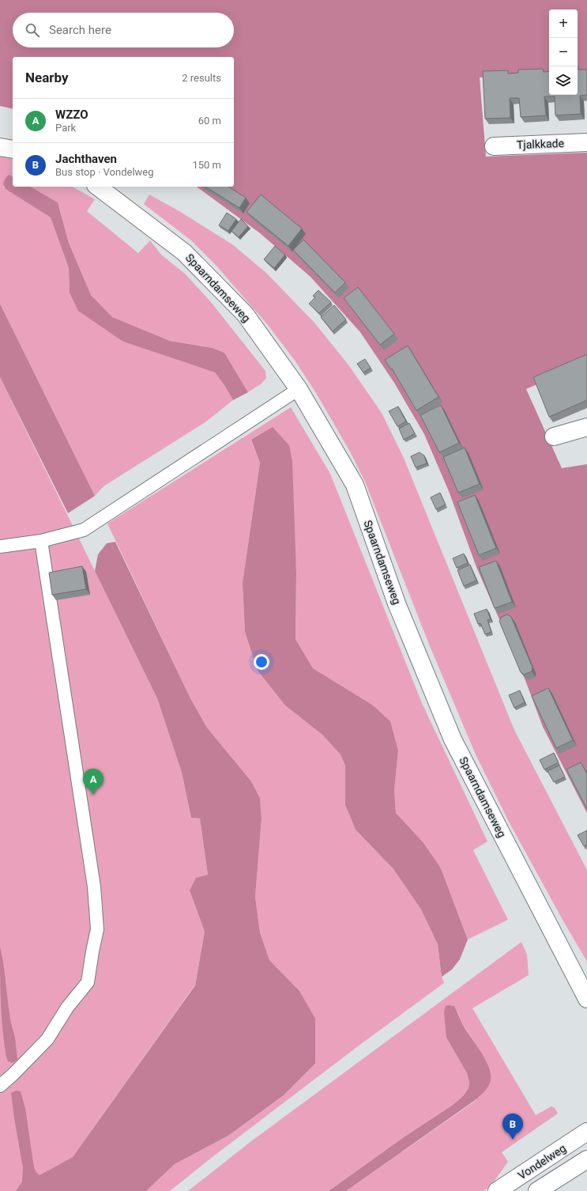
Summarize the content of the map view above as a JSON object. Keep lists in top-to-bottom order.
{
  "streets": {
    "street": ["Tjalkkade", "Spaarndamseweg", "Vondelweg"]
  },
  "page": {
    "map_buttons": ["+", "−"],
    "search": "Search here",
    "heading": ["Nearby", "2 results"],
    "list": [
      {
        "mark": "A",
        "name": "WZZO",
        "note": "Park",
        "value": "60 m"
      },
      {
        "mark": "B",
        "name": "Jachthaven",
        "note": "Bus stop · Vondelweg",
        "value": "150 m"
      }
    ],
    "pins": ["A", "B"]
  }
}
